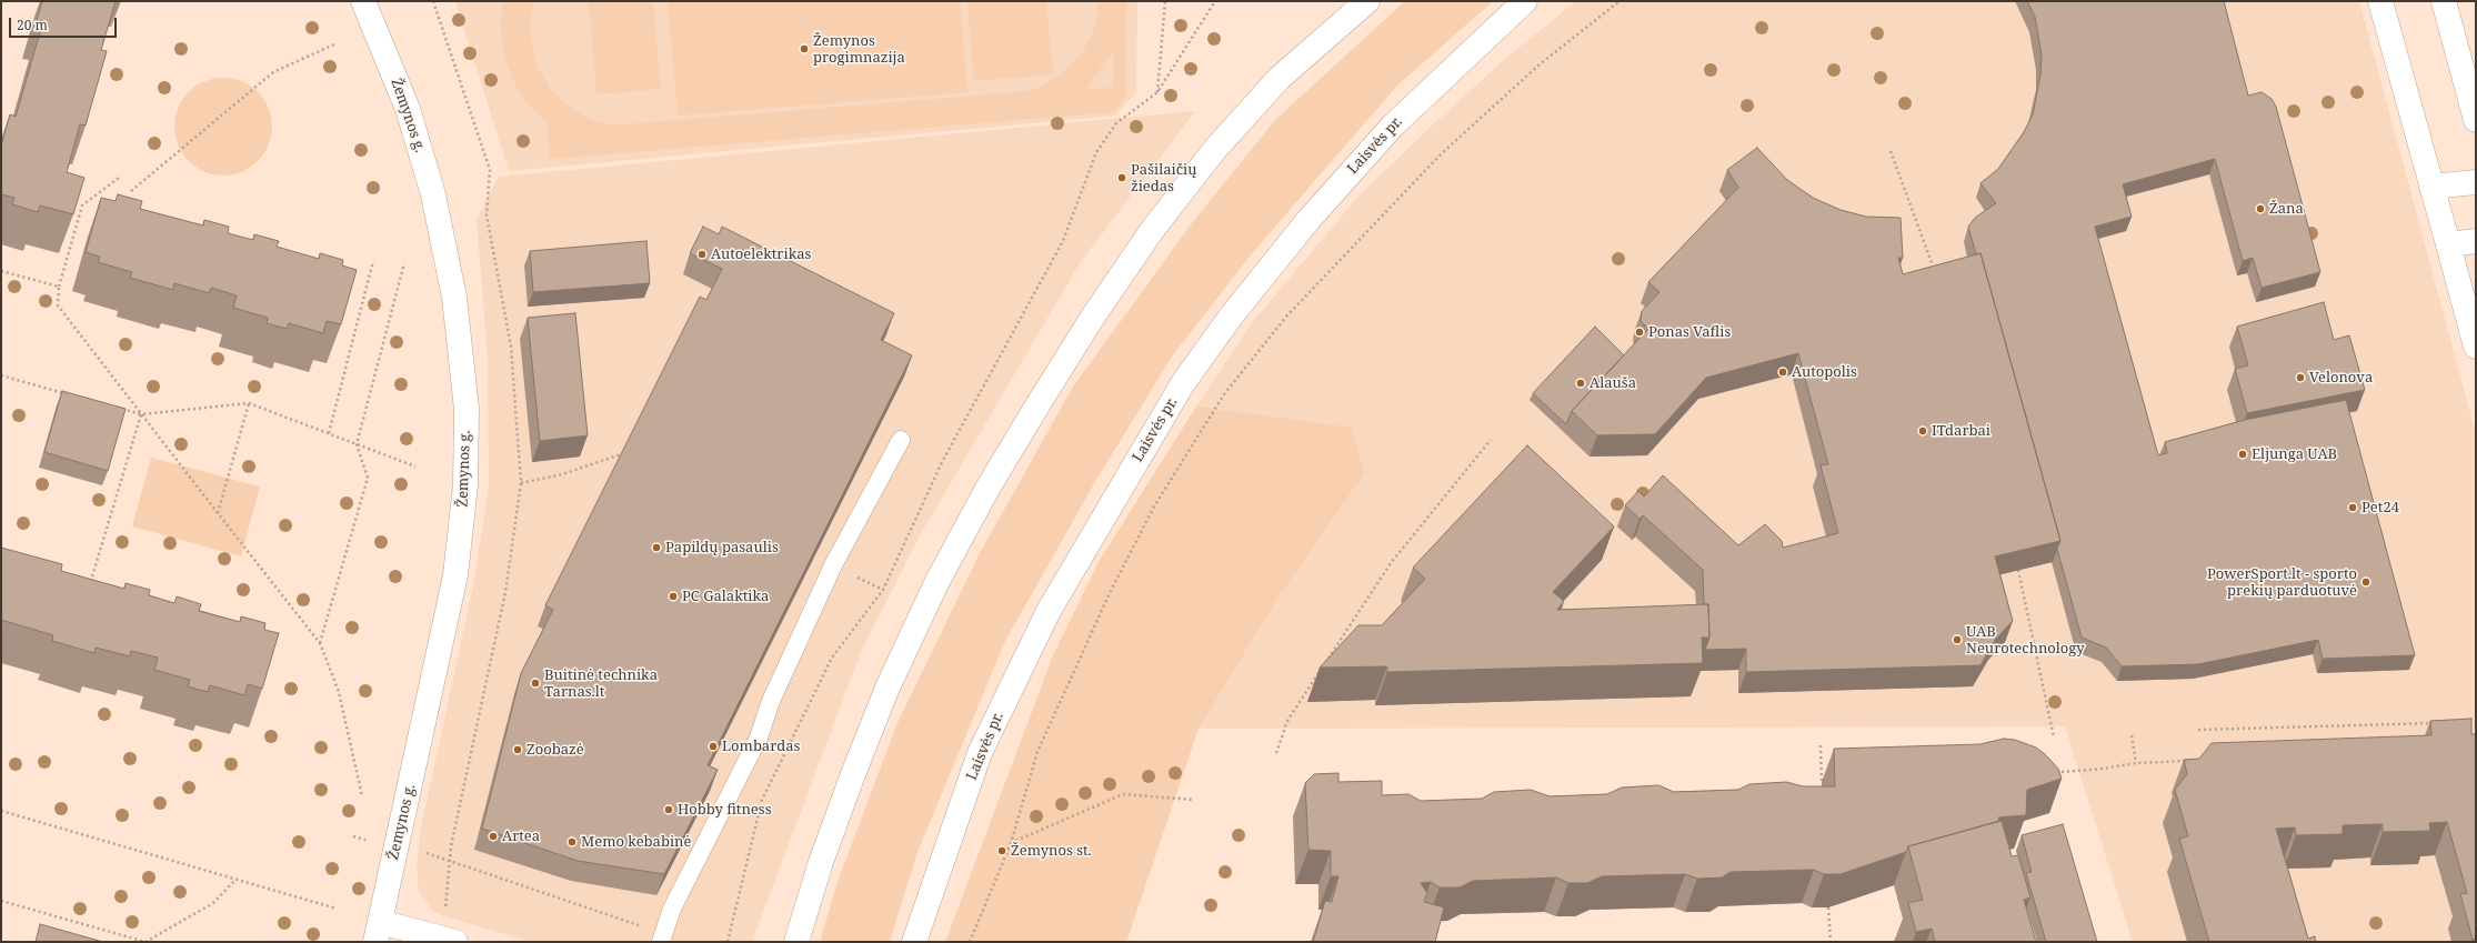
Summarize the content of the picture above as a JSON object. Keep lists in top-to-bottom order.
{
  "streets": {
    "main road": ["Žemynos g.", "Laisvės pr."]
  },
  "places": [
    "Žemynos progimnazija",
    "Pašilaičių žiedas",
    "Žana",
    "Autoelektrikas",
    "Ponas Vaflis",
    "Autopolis",
    "Velonova",
    "Alauša",
    "ITdarbai",
    "Eljunga UAB",
    "Pet24",
    "Papildų pasaulis",
    "PowerSport.lt - sporto prekių parduotuvė",
    "PC Galaktika",
    "UAB Neurotechnology",
    "Buitinė technika Tarnas.lt",
    "Lombardas",
    "Zoobazė",
    "Hobby fitness",
    "Artea",
    "Memo kebabinė",
    "Žemynos st."
  ],
  "scale_bar": "20 m"
}
